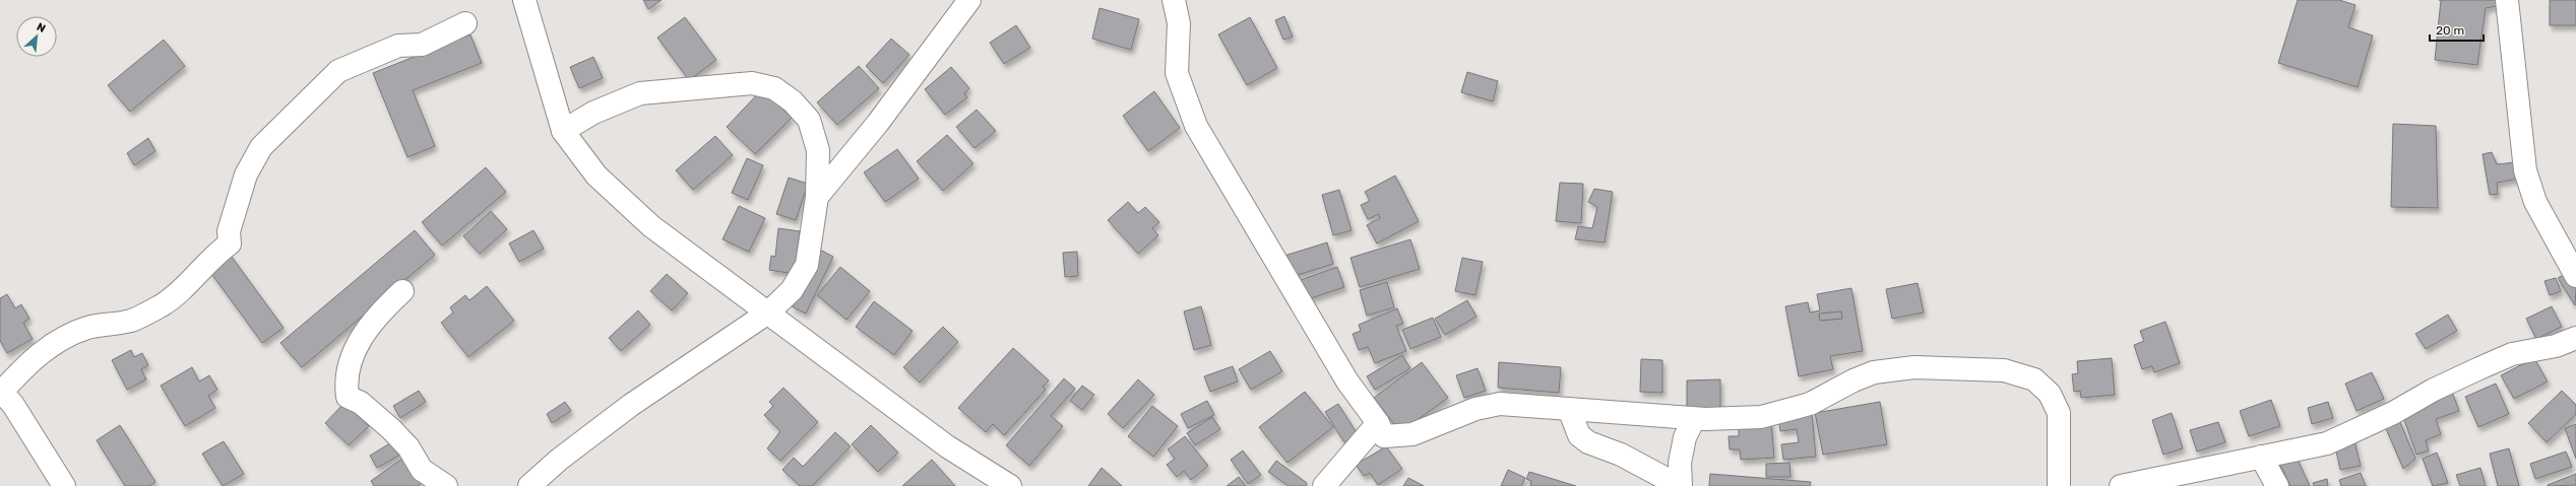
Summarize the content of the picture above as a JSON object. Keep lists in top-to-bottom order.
{
  "scale_bar": "20 m",
  "north": "top right"
}
